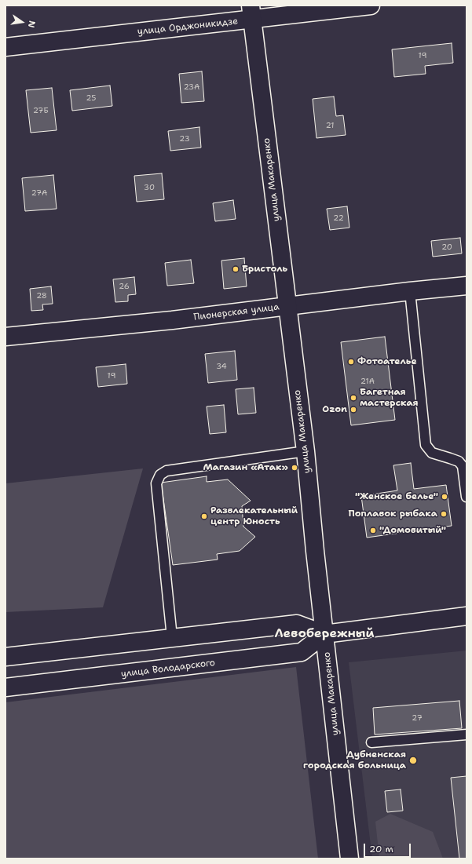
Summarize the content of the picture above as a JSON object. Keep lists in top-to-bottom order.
{
  "streets": {
    "main road": [
      "улица Орджоникидзе",
      "улица Макаренко",
      "Пионерская улица",
      "улица Володарского"
    ]
  },
  "crossings": [
    ["улица Орджоникидзе", "улица Макаренко"],
    ["улица Макаренко", "Пионерская улица"],
    ["улица Макаренко", "улица Володарского"]
  ],
  "districts": ["Левобережный"],
  "places": [
    "Бристоль",
    "Фотоателье",
    "Багетная мастерская",
    "Ozon",
    "Магазин «Атак»",
    "\"Женское белье\"",
    "Поплавок рыбака",
    "Развлекательный центр Юность",
    "\"Домовитый\"",
    "Дубненская городская больница"
  ],
  "house_numbers": [
    "19",
    "23А",
    "25",
    "27Б",
    "21",
    "23",
    "30",
    "27А",
    "22",
    "20",
    "26",
    "28",
    "34",
    "19",
    "21А",
    "27"
  ],
  "scale_bar": "20 m",
  "north": "right"
}
